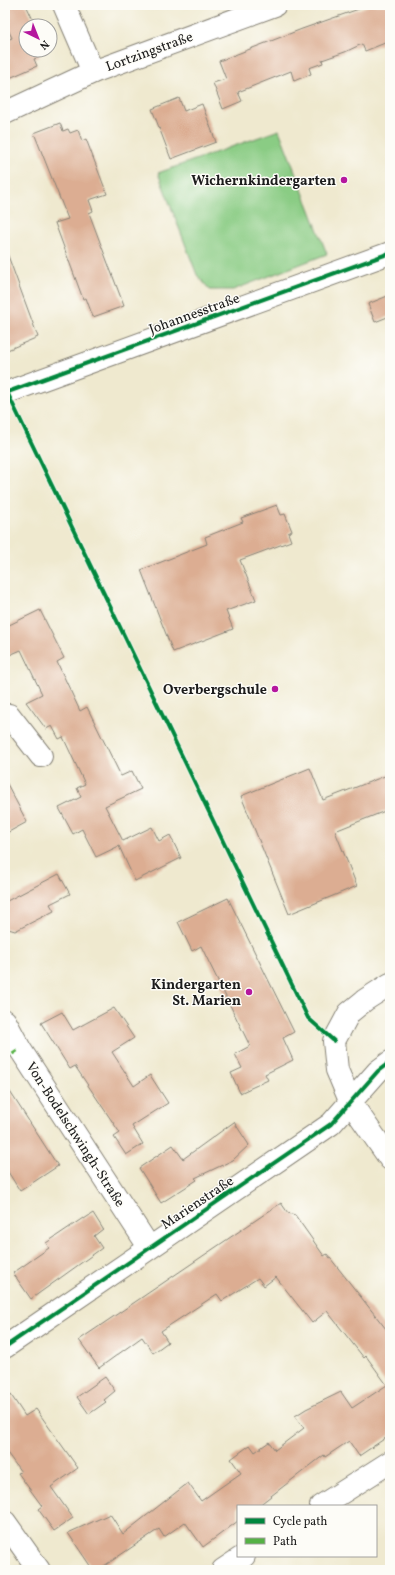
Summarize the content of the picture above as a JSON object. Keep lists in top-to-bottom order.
{
  "streets": {
    "street": [
      "Lortzingstraße",
      "Johannesstraße",
      "Von-Bodelschwingh-Straße",
      "Marienstraße"
    ]
  },
  "crossings": [
    ["Von-Bodelschwingh-Straße", "Marienstraße"]
  ],
  "places": ["Wichernkindergarten", "Overbergschule", "Kindergarten St. Marien"],
  "legend": ["Cycle path", "Path"],
  "north": "bottom right"
}
